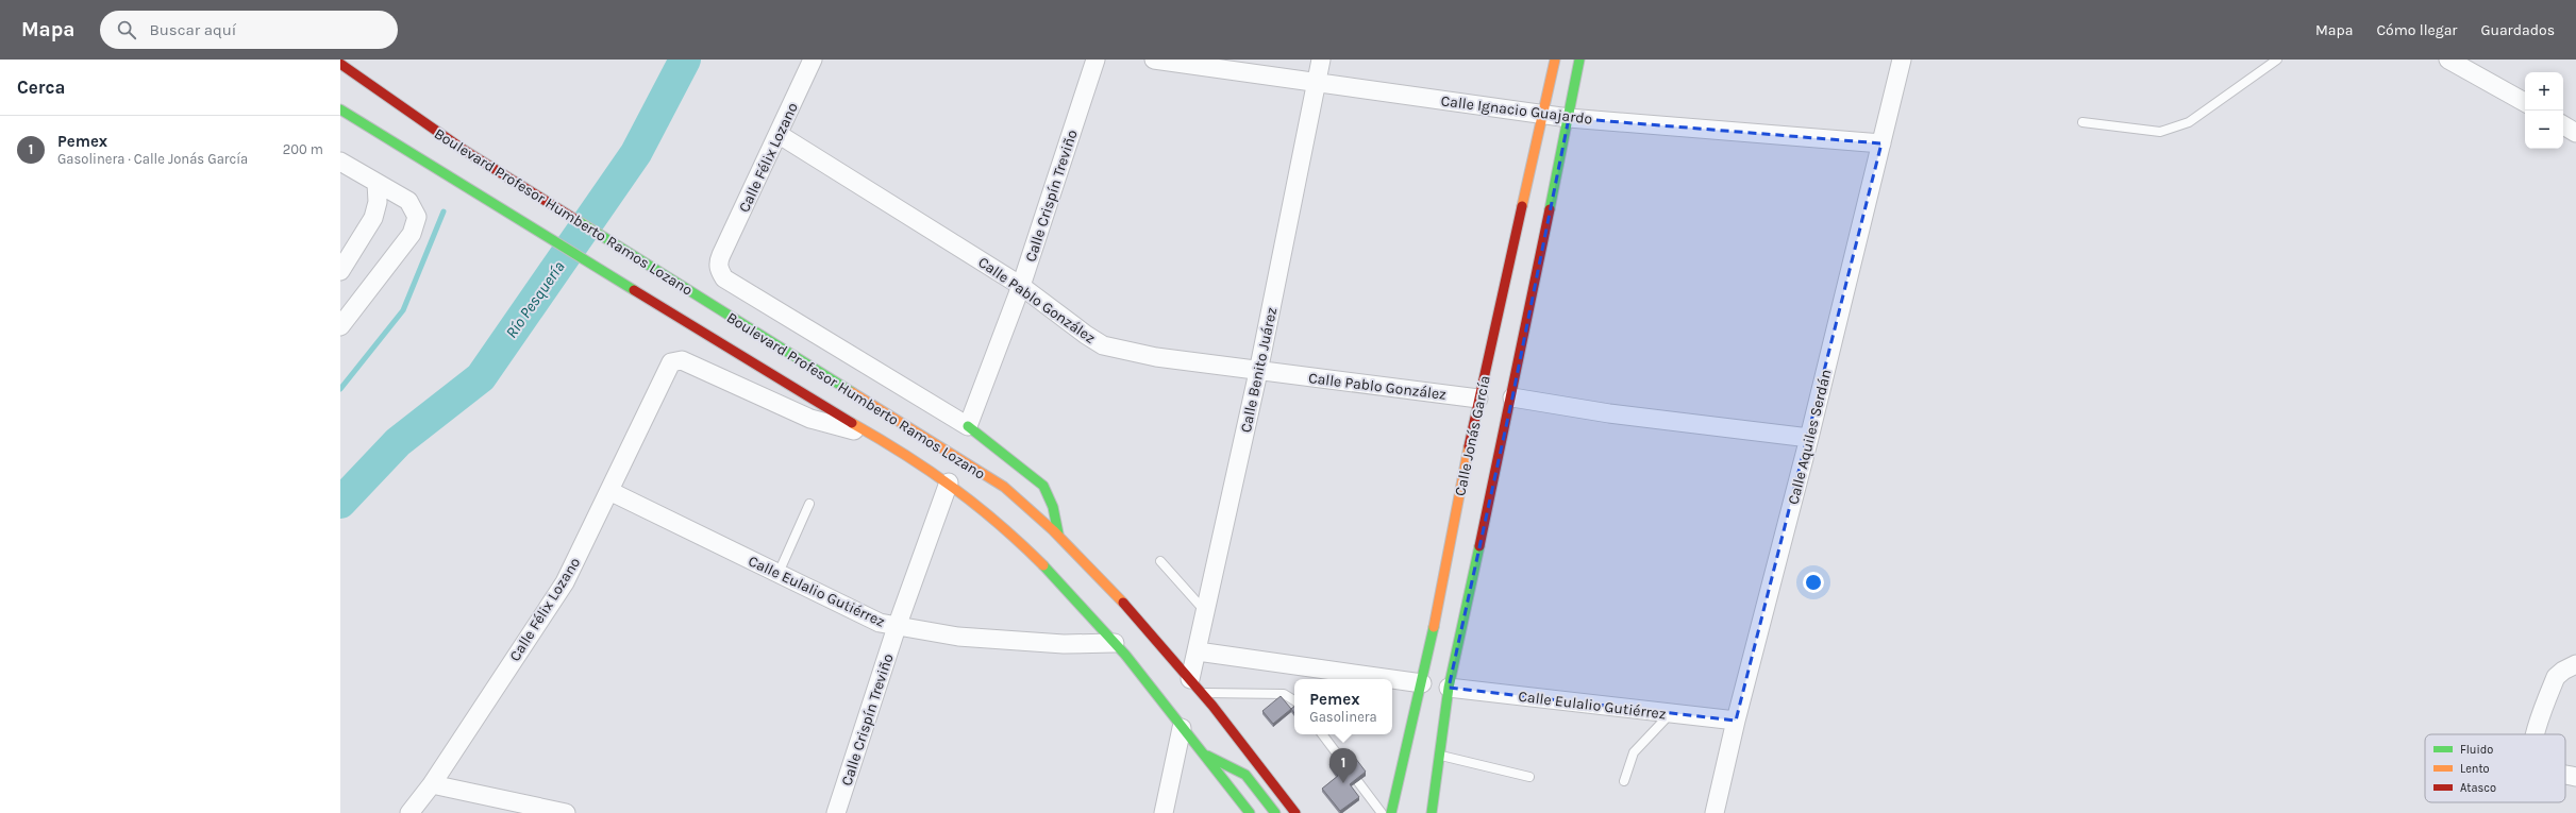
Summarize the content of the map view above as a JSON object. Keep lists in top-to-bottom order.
{
  "streets": {
    "main road": ["Boulevard Profesor Humberto Ramos Lozano", "Calle Jonás García"],
    "street": [
      "Calle Ignacio Guajardo",
      "Calle Félix Lozano",
      "Calle Crispín Treviño",
      "Calle Pablo González",
      "Calle Benito Juárez",
      "Calle Aquiles Serdán",
      "Calle Eulalio Gutiérrez"
    ]
  },
  "crossings": [
    ["Calle Ignacio Guajardo", "Calle Benito Juárez"],
    ["Calle Ignacio Guajardo", "Calle Jonás García"],
    ["Calle Ignacio Guajardo", "Calle Aquiles Serdán"],
    ["Calle Félix Lozano", "Calle Crispín Treviño"],
    ["Calle Félix Lozano", "Boulevard Profesor Humberto Ramos Lozano"],
    ["Calle Félix Lozano", "Calle Pablo González"],
    ["Calle Félix Lozano", "Calle Eulalio Gutiérrez"],
    ["Calle Crispín Treviño", "Boulevard Profesor Humberto Ramos Lozano"],
    ["Calle Crispín Treviño", "Calle Pablo González"],
    ["Calle Crispín Treviño", "Calle Eulalio Gutiérrez"],
    ["Boulevard Profesor Humberto Ramos Lozano", "Calle Benito Juárez"],
    ["Boulevard Profesor Humberto Ramos Lozano", "Calle Eulalio Gutiérrez"],
    ["Calle Pablo González", "Calle Benito Juárez"],
    ["Calle Pablo González", "Calle Jonás García"],
    ["Calle Jonás García", "Calle Eulalio Gutiérrez"],
    ["Calle Aquiles Serdán", "Calle Eulalio Gutiérrez"]
  ],
  "water": ["Río Pesquería"],
  "legend": ["Fluido", "Lento", "Atasco"],
  "page": {
    "header": "Mapa",
    "search": "Buscar aquí",
    "nav": ["Mapa", "Cómo llegar", "Guardados"],
    "heading": "Cerca",
    "map_buttons": ["+", "−"],
    "list": [
      {
        "mark": "1",
        "name": "Pemex",
        "note": "Gasolinera · Calle Jonás García",
        "value": "200 m"
      }
    ],
    "popup": ["Pemex", "Gasolinera"],
    "pins": "1"
  }
}
